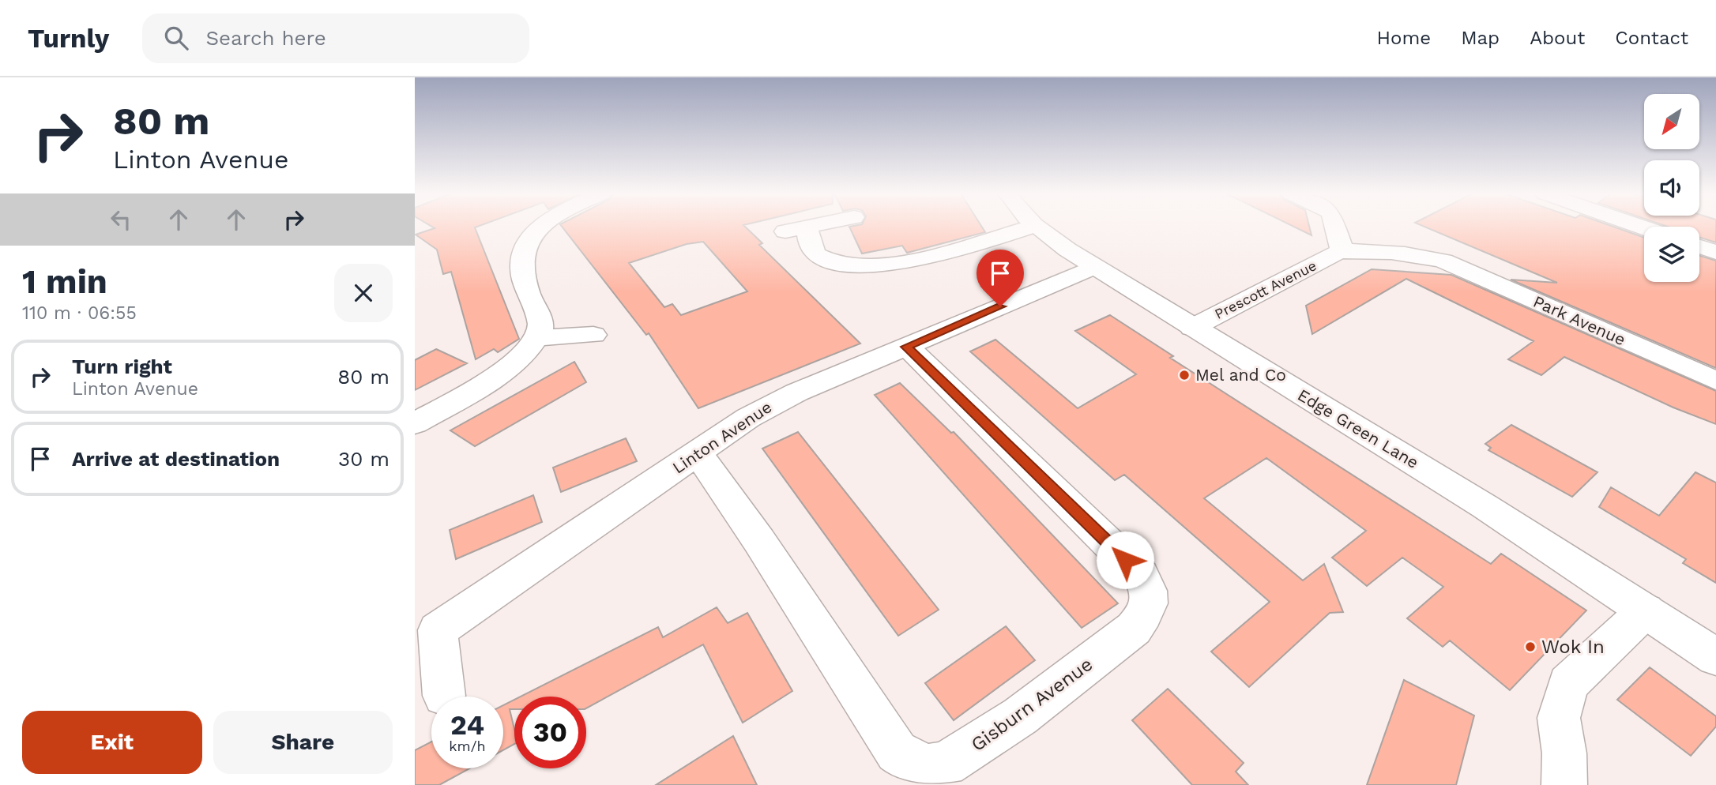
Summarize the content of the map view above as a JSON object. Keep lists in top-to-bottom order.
{
  "streets": {
    "street": [
      "Prescott Avenue",
      "Park Avenue",
      "Edge Green Lane",
      "Linton Avenue",
      "Gisburn Avenue"
    ]
  },
  "crossings": [
    ["Prescott Avenue", "Park Avenue"],
    ["Prescott Avenue", "Edge Green Lane"],
    ["Edge Green Lane", "Linton Avenue"],
    ["Linton Avenue", "Gisburn Avenue"]
  ],
  "places": ["Mel and Co", "Wok In"],
  "north": "bottom left",
  "page": {
    "header": "Turnly",
    "search": "Search here",
    "nav": [
      "Home",
      "Map",
      "About",
      "Contact"
    ],
    "turn": ["80 m", "Linton Avenue"],
    "heading": ["1 min", "110 m · 06:55"],
    "list": [
      {
        "name": "Turn right",
        "note": "Linton Avenue",
        "value": "80 m"
      },
      {
        "name": "Arrive at destination",
        "value": "30 m"
      }
    ],
    "speed": "24 km/h",
    "limit": "30",
    "buttons": ["Exit", "Share"]
  }
}
